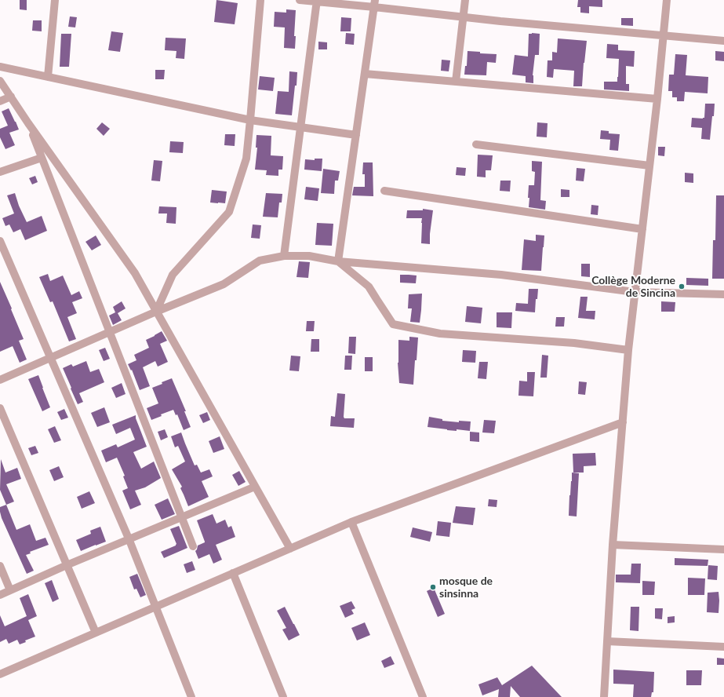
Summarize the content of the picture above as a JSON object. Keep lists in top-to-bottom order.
{
  "places": ["Collège Moderne de Sincina", "mosque de sinsinna"]
}
